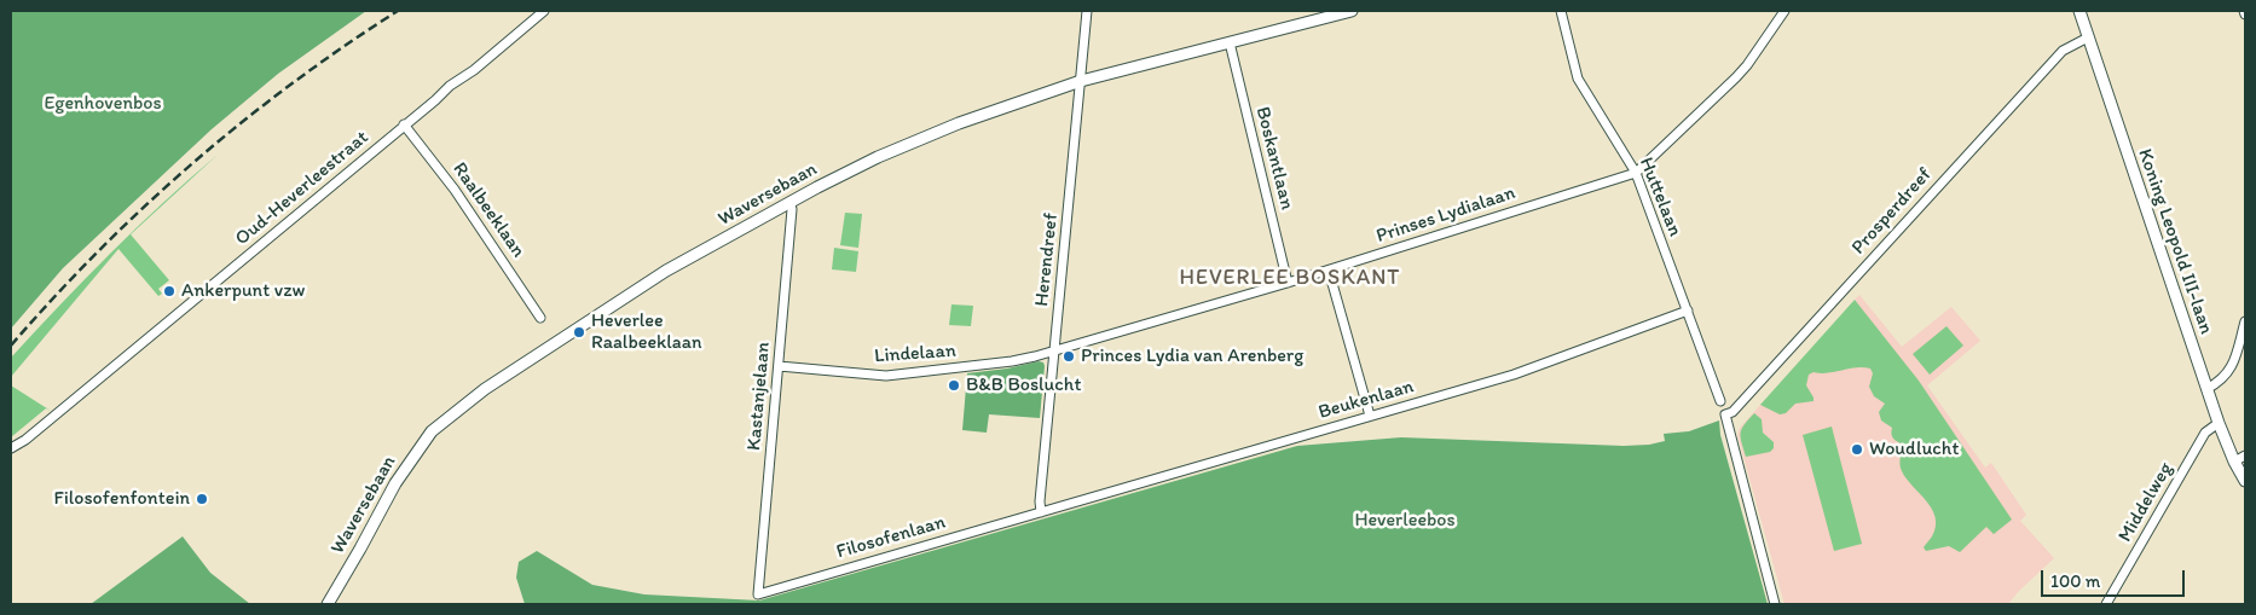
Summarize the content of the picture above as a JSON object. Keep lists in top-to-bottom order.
{
  "streets": {
    "street": [
      "Boskantlaan",
      "Oud-Heverleestraat",
      "Waversebaan",
      "Huttelaan",
      "Raalbeeklaan",
      "Prosperdreef",
      "Prinses Lydialaan",
      "Koning Leopold III-laan",
      "Herendreef",
      "Lindelaan",
      "Kastanjelaan",
      "Beukenlaan",
      "Middelweg",
      "Filosofenlaan"
    ]
  },
  "crossings": [
    ["Boskantlaan", "Waversebaan"],
    ["Boskantlaan", "Prinses Lydialaan"],
    ["Oud-Heverleestraat", "Raalbeeklaan"],
    ["Waversebaan", "Herendreef"],
    ["Waversebaan", "Kastanjelaan"],
    ["Huttelaan", "Prinses Lydialaan"],
    ["Huttelaan", "Beukenlaan"],
    ["Prosperdreef", "Koning Leopold III-laan"],
    ["Prinses Lydialaan", "Herendreef"],
    ["Prinses Lydialaan", "Lindelaan"],
    ["Koning Leopold III-laan", "Middelweg"],
    ["Herendreef", "Lindelaan"],
    ["Herendreef", "Filosofenlaan"],
    ["Lindelaan", "Kastanjelaan"],
    ["Kastanjelaan", "Filosofenlaan"],
    ["Beukenlaan", "Filosofenlaan"]
  ],
  "districts": ["HEVERLEE BOSKANT"],
  "parks": ["Egenhovenbos", "Heverleebos"],
  "places": [
    "Ankerpunt vzw",
    "Heverlee Raalbeeklaan",
    "Princes Lydia van Arenberg",
    "B&B Boslucht",
    "Woudlucht",
    "Filosofenfontein"
  ],
  "scale_bar": "100 m"
}
